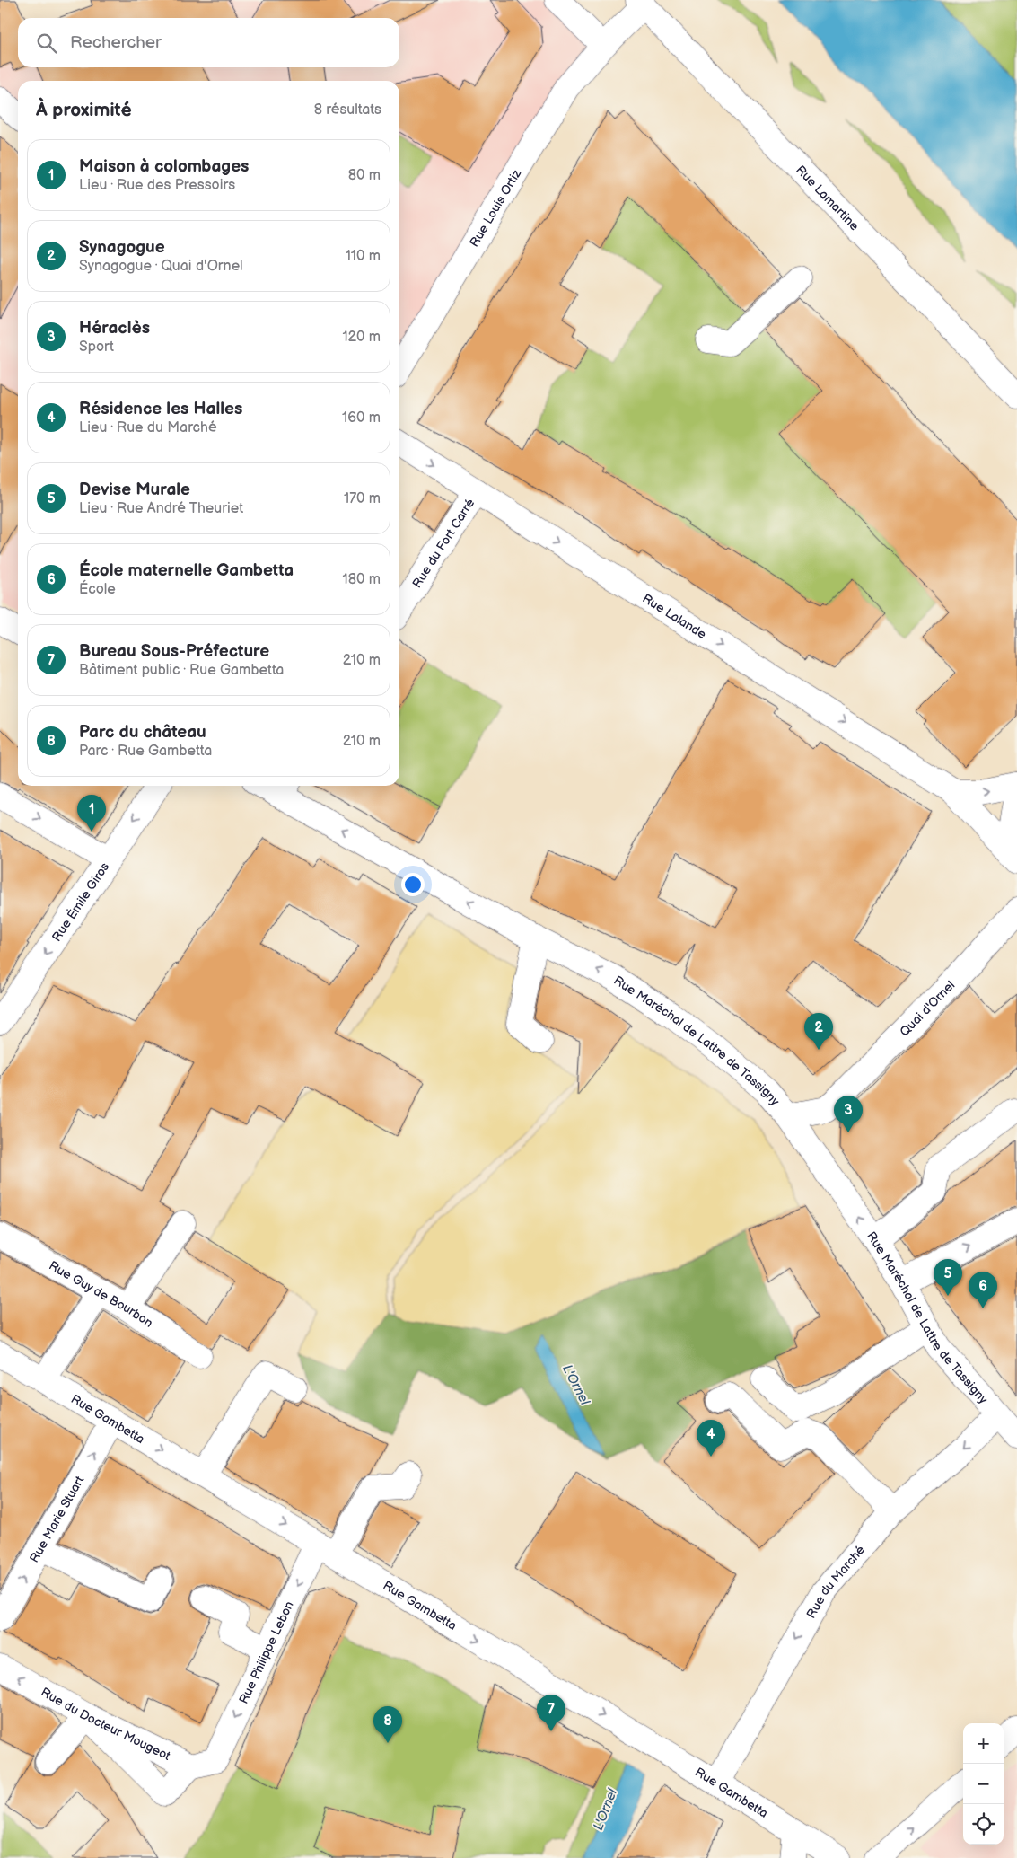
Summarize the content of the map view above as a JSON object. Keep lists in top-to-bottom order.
{
  "streets": {
    "street": [
      "Rue Lamartine",
      "Rue Louis Ortiz",
      "Rue du Fort Carré",
      "Rue Lalande",
      "Rue Émile Giros",
      "Quai d'Ornel",
      "Rue Maréchal de Lattre de Tassigny",
      "Rue Guy de Bourbon",
      "Rue Gambetta",
      "Rue Marie Stuart",
      "Rue du Marché",
      "Rue Philippe Lebon",
      "Rue du Docteur Mougeot"
    ]
  },
  "crossings": [
    ["Rue Lamartine", "Rue Louis Ortiz"],
    ["Rue du Fort Carré", "Rue Lalande"],
    ["Rue Maréchal de Lattre de Tassigny", "Rue du Marché"],
    ["Rue Gambetta", "Rue Marie Stuart"],
    ["Rue Gambetta", "Rue du Marché"],
    ["Rue Gambetta", "Rue Philippe Lebon"],
    ["Rue Philippe Lebon", "Rue du Docteur Mougeot"]
  ],
  "one_way": [
    "Rue Lalande",
    "Rue Émile Giros",
    "Rue Maréchal de Lattre de Tassigny",
    "Rue Gambetta",
    "Rue Marie Stuart",
    "Rue du Marché",
    "Rue Philippe Lebon",
    "Rue du Docteur Mougeot"
  ],
  "water": ["L'Ornel"],
  "page": {
    "search": "Rechercher",
    "heading": ["À proximité", "8 résultats"],
    "list": [
      {
        "mark": "1",
        "name": "Maison à colombages",
        "note": "Lieu · Rue des Pressoirs",
        "value": "80 m"
      },
      {
        "mark": "2",
        "name": "Synagogue",
        "note": "Synagogue · Quai d'Ornel",
        "value": "110 m"
      },
      {
        "mark": "3",
        "name": "Héraclès",
        "note": "Sport",
        "value": "120 m"
      },
      {
        "mark": "4",
        "name": "Résidence les Halles",
        "note": "Lieu · Rue du Marché",
        "value": "160 m"
      },
      {
        "mark": "5",
        "name": "Devise Murale",
        "note": "Lieu · Rue André Theuriet",
        "value": "170 m"
      },
      {
        "mark": "6",
        "name": "École maternelle Gambetta",
        "note": "École",
        "value": "180 m"
      },
      {
        "mark": "7",
        "name": "Bureau Sous-Préfecture",
        "note": "Bâtiment public · Rue Gambetta",
        "value": "210 m"
      },
      {
        "mark": "8",
        "name": "Parc du château",
        "note": "Parc · Rue Gambetta",
        "value": "210 m"
      }
    ],
    "pins": [
      "1",
      "2",
      "3",
      "5",
      "6",
      "4",
      "7",
      "8"
    ],
    "map_buttons": ["+", "−"]
  }
}
